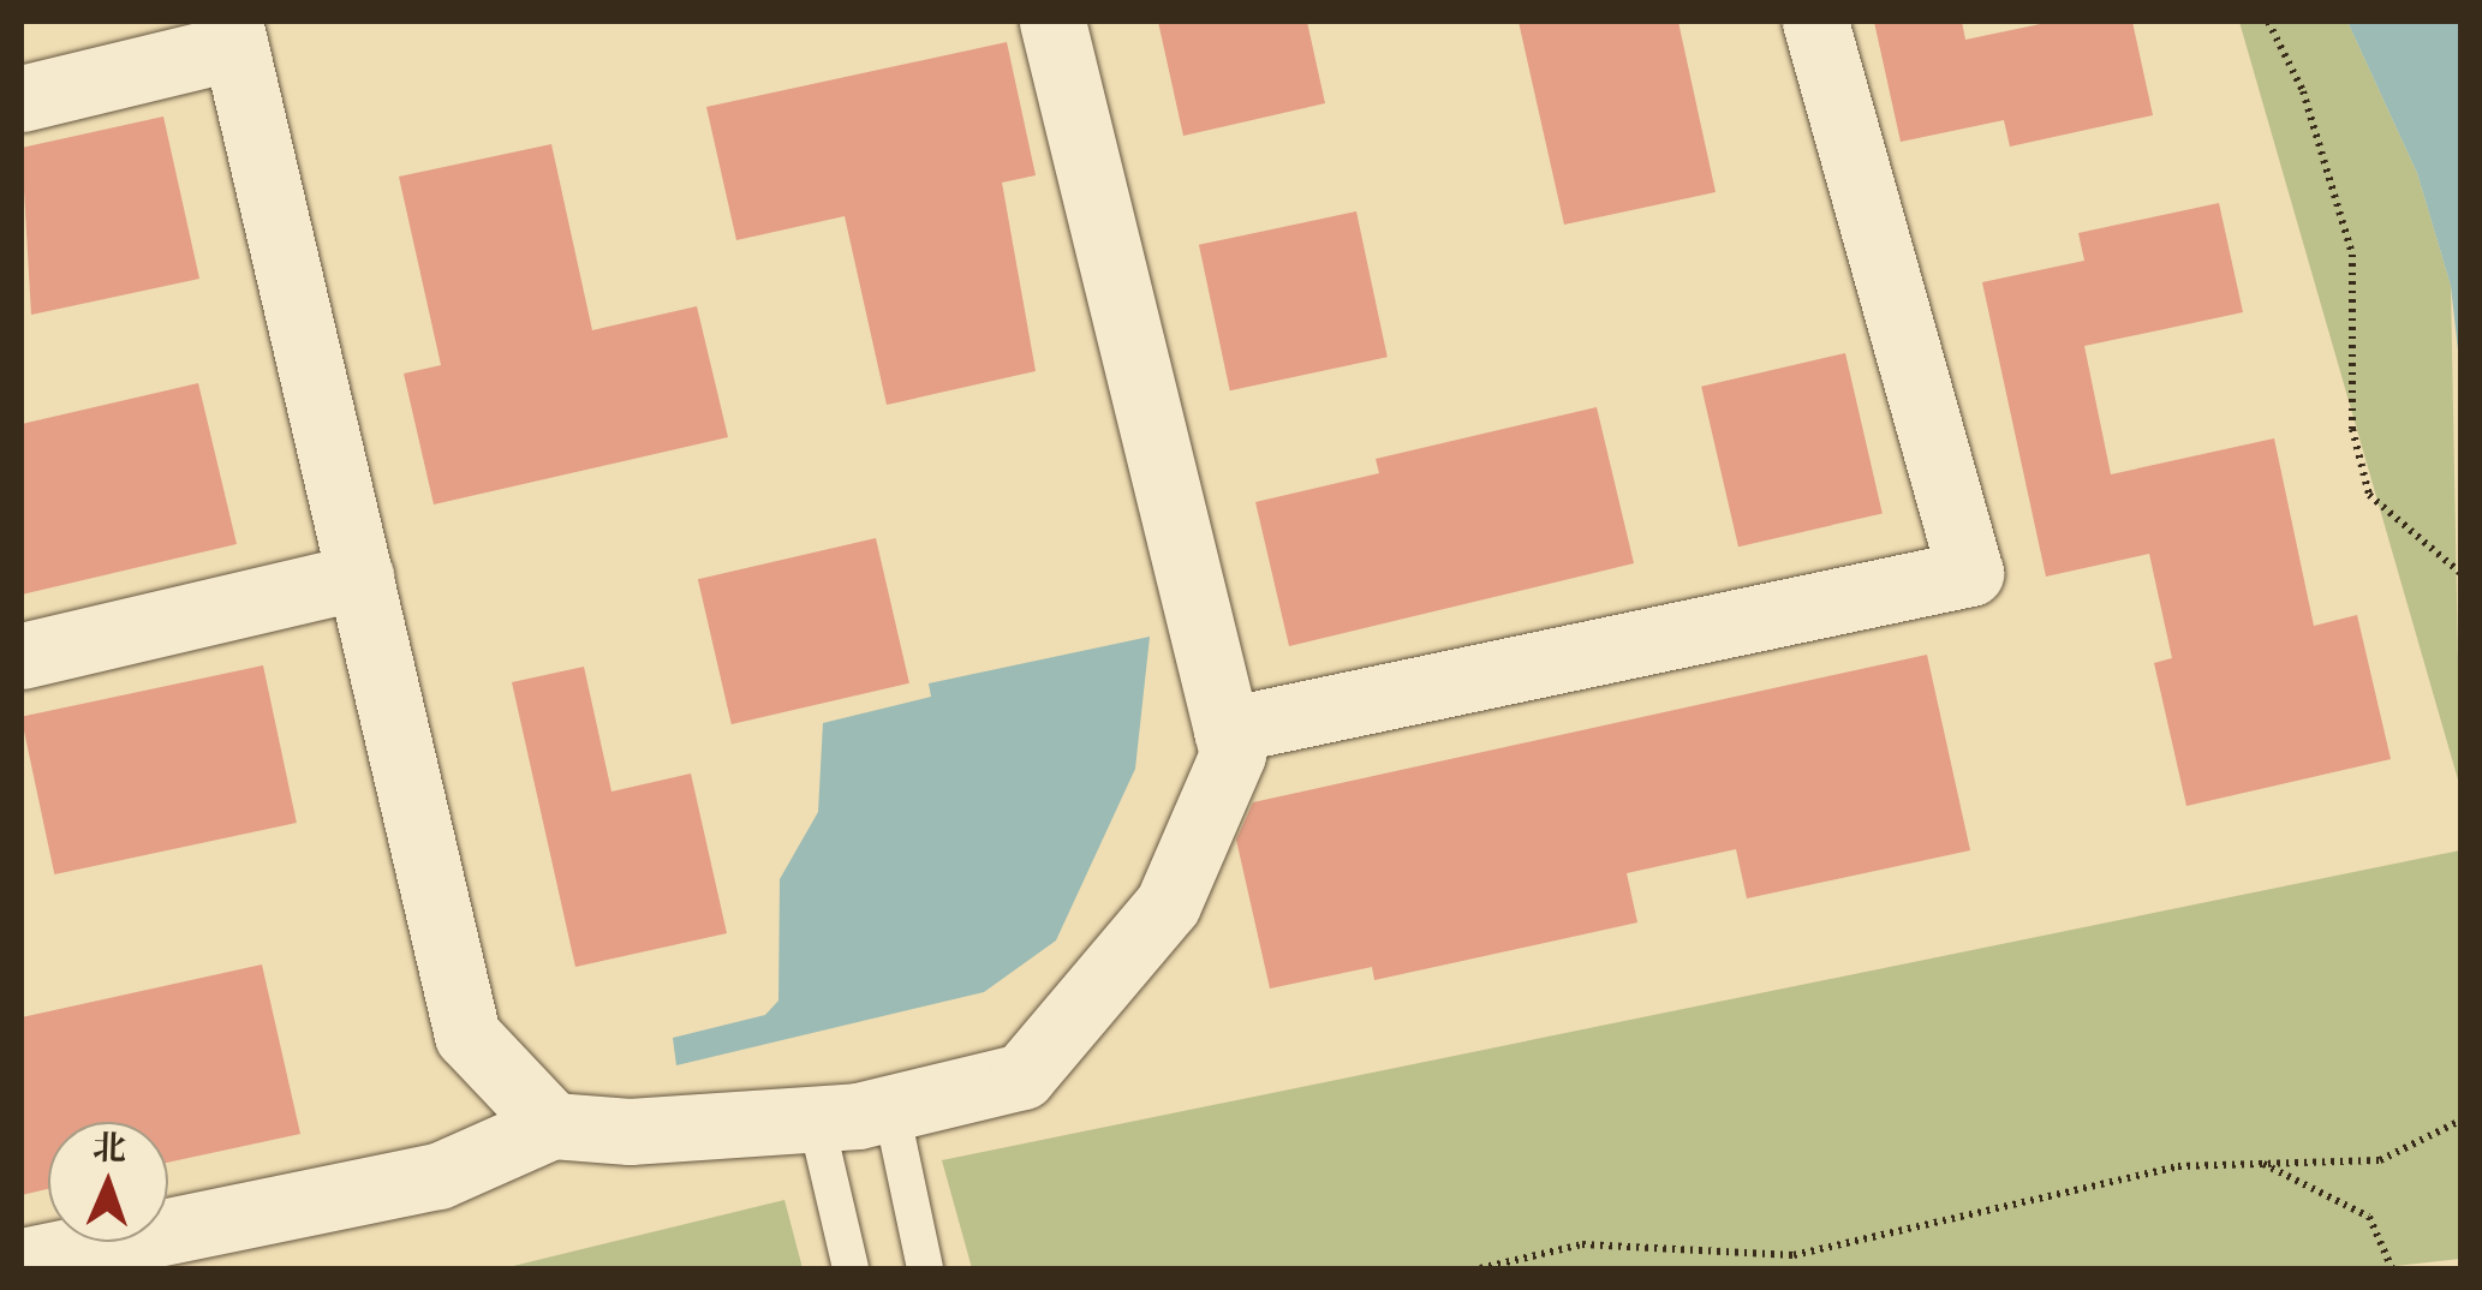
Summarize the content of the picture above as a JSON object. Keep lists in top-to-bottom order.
{
  "north": "top"
}
